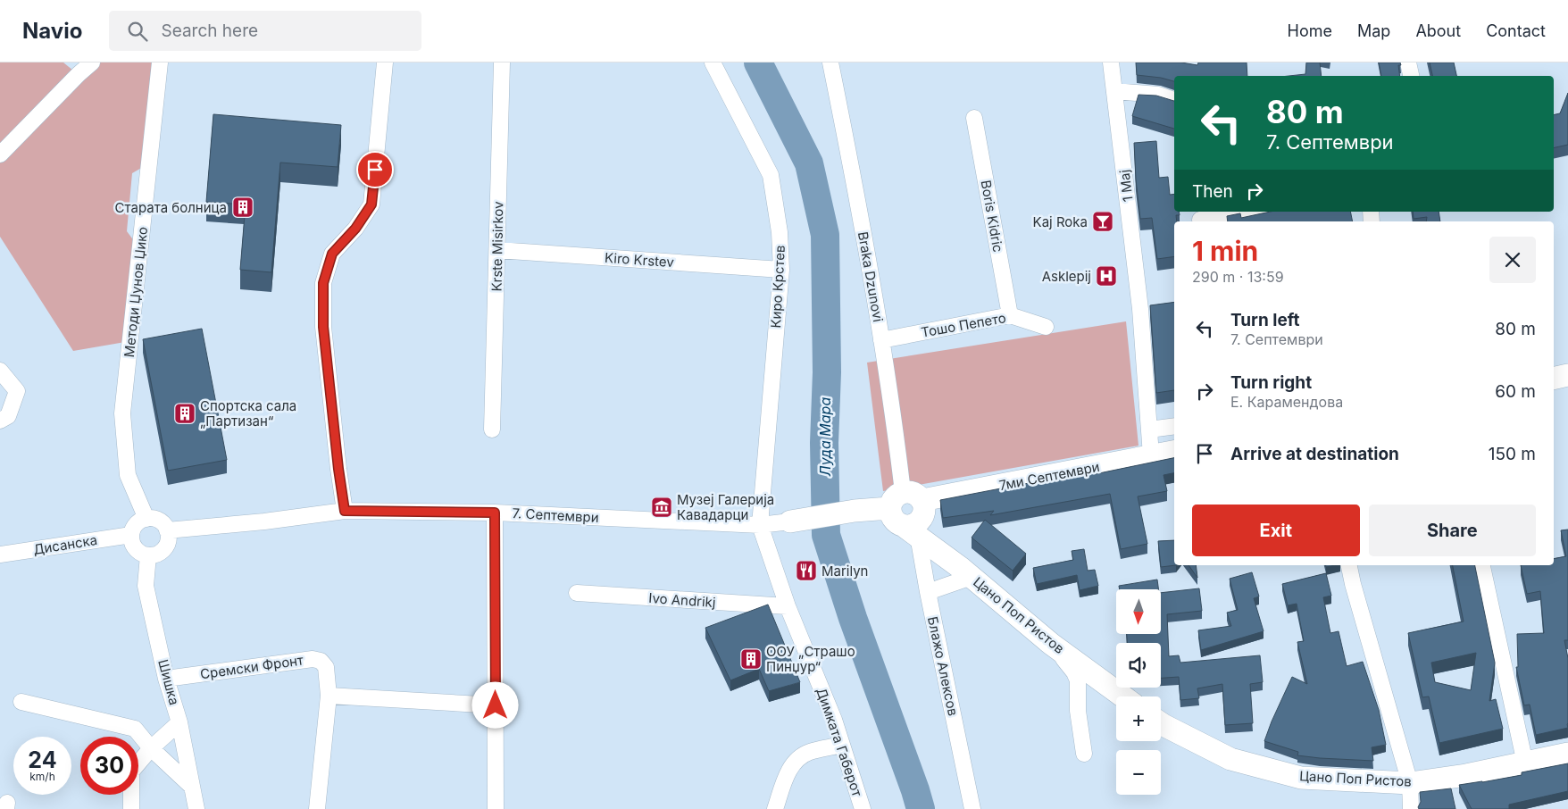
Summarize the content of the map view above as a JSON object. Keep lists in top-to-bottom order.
{
  "streets": {
    "street": [
      "1 Maj",
      "Boris Kidric",
      "Krste Misirkov",
      "Kiro Krstev",
      "Braka Dzunovi",
      "Киро Крстев",
      "Методи Џунов Џико",
      "Тошо Пепето",
      "7ми Септември",
      "7. Септември",
      "Дисанска",
      "Ivo Andrikj",
      "Цано Поп Ристов",
      "Блажо Алексов",
      "Сремски Фронт",
      "Шишка",
      "Димката Габерот"
    ]
  },
  "crossings": [
    ["1 Maj", "7ми Септември"],
    ["Boris Kidric", "Тошо Пепето"],
    ["Krste Misirkov", "Kiro Krstev"],
    ["Kiro Krstev", "Киро Крстев"],
    ["Braka Dzunovi", "Тошо Пепето"],
    ["Braka Dzunovi", "7ми Септември"],
    ["Braka Dzunovi", "7. Септември"],
    ["Braka Dzunovi", "Цано Поп Ристов"],
    ["Киро Крстев", "7. Септември"],
    ["Киро Крстев", "Димката Габерот"],
    ["Методи Џунов Џико", "7. Септември"],
    ["Методи Џунов Џико", "Дисанска"],
    ["Методи Џунов Џико", "Шишка"],
    ["7ми Септември", "7. Септември"],
    ["7ми Септември", "Цано Поп Ристов"],
    ["7. Септември", "Дисанска"],
    ["7. Септември", "Цано Поп Ристов"],
    ["7. Септември", "Шишка"],
    ["7. Септември", "Димката Габерот"],
    ["Дисанска", "Шишка"],
    ["Ivo Andrikj", "Димката Габерот"],
    ["Цано Поп Ристов", "Блажо Алексов"],
    ["Сремски Фронт", "Шишка"]
  ],
  "water": ["Луда Мара"],
  "places": {
    "building": ["Старата болница", "Спортска сала „Партизан“", "ООУ „Страшо Пинџур“"],
    "bar": ["Kaj Roka"],
    "hospital": ["Asklepij"],
    "museum": ["Музеј Галерија Кавадарци"],
    "restaurant": ["Marilyn"]
  },
  "north": "bottom",
  "page": {
    "header": "Navio",
    "search": "Search here",
    "nav": [
      "Home",
      "Map",
      "About",
      "Contact"
    ],
    "turn": ["80 m", "7. Септември"],
    "then": "Then",
    "heading": ["1 min", "290 m · 13:59"],
    "list": [
      {
        "name": "Turn left",
        "note": "7. Септември",
        "value": "80 m"
      },
      {
        "name": "Turn right",
        "note": "Е. Карамендова",
        "value": "60 m"
      },
      {
        "name": "Arrive at destination",
        "value": "150 m"
      }
    ],
    "buttons": ["Exit", "Share"],
    "map_buttons": ["+", "−"],
    "speed": "24 km/h",
    "limit": "30"
  }
}
